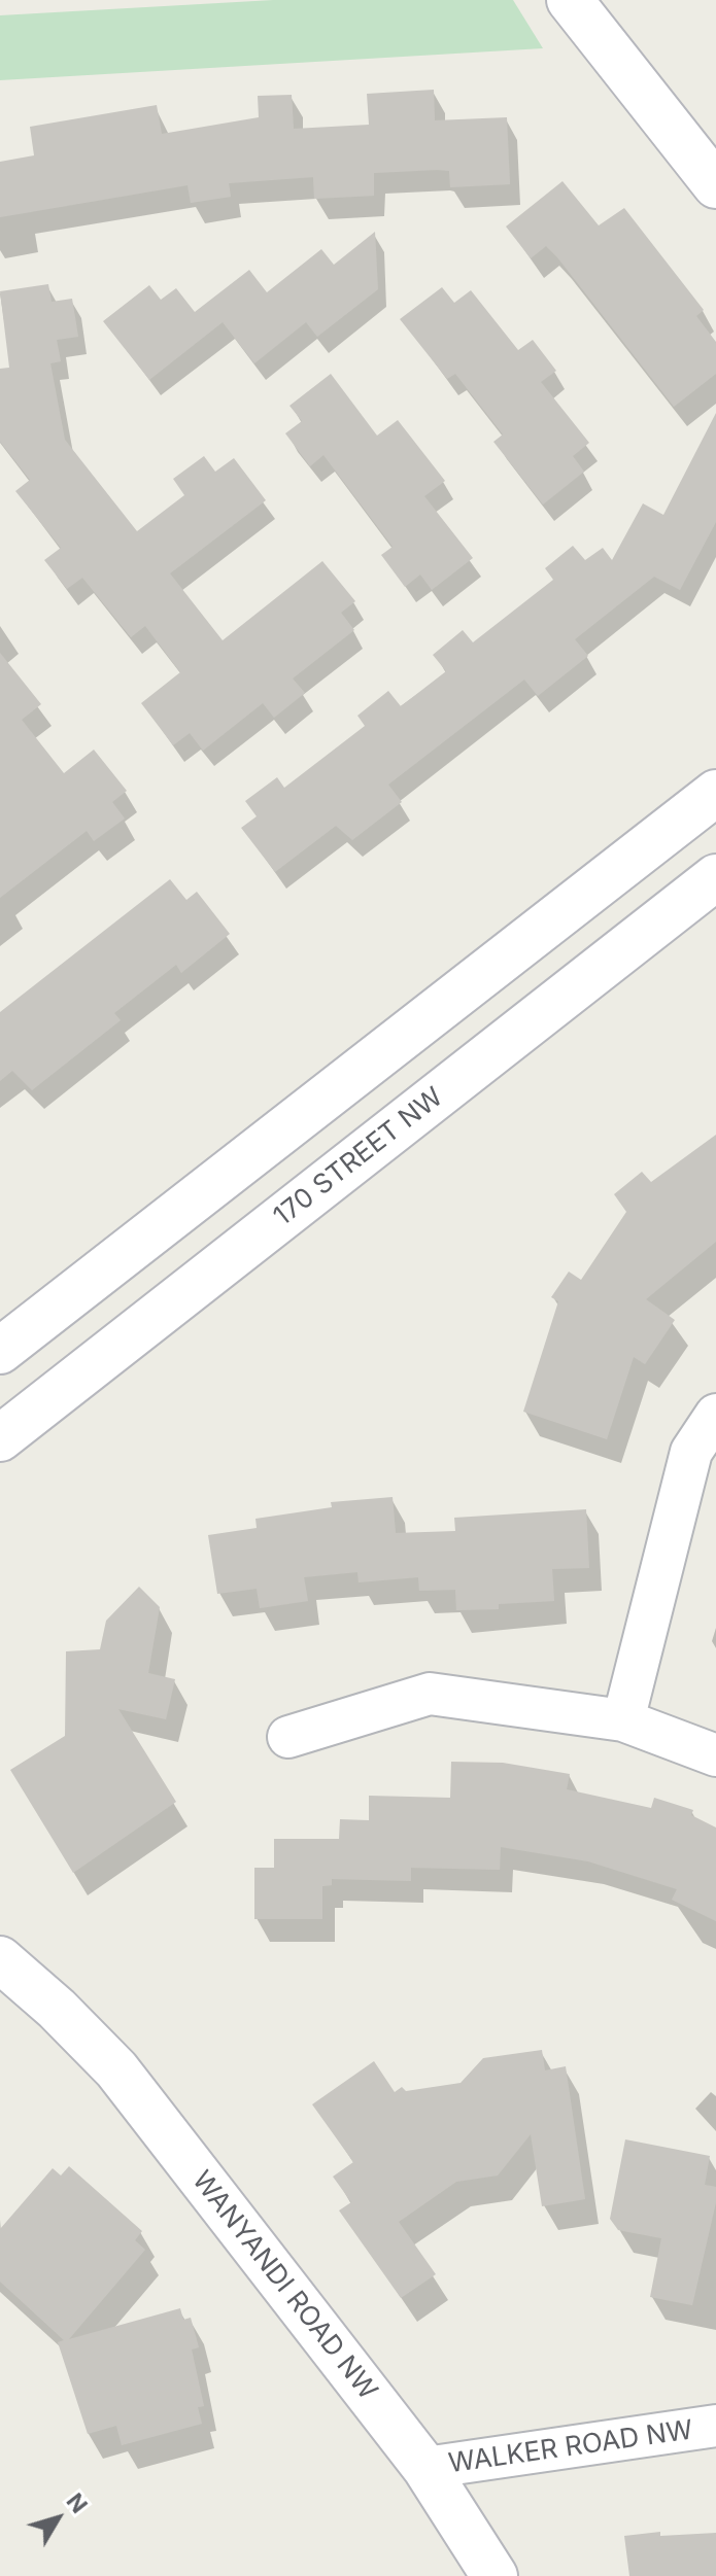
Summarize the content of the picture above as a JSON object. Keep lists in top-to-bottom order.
{
  "streets": {
    "main road": ["170 STREET NW", "WANYANDI ROAD NW"],
    "street": ["WALKER ROAD NW"]
  },
  "crossings": [
    ["WANYANDI ROAD NW", "WALKER ROAD NW"]
  ],
  "north": "top right"
}
